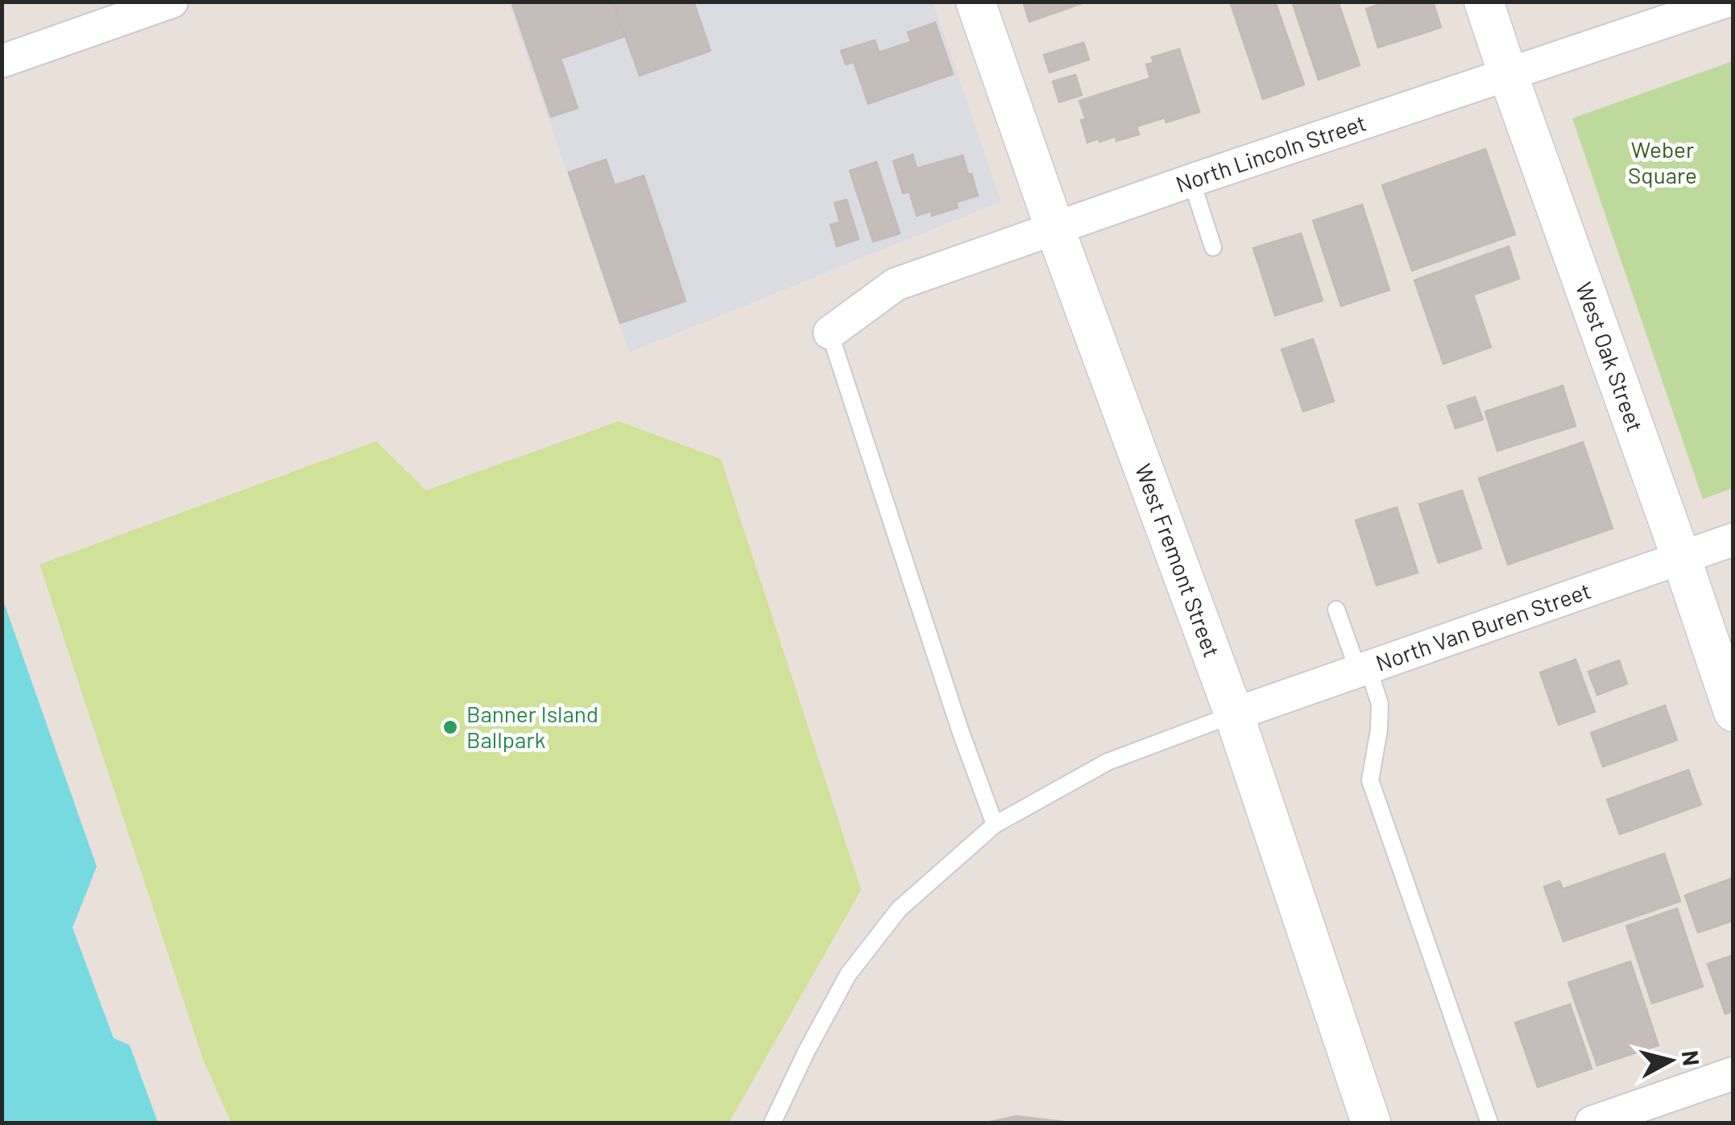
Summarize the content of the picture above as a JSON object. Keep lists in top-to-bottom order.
{
  "streets": {
    "street": [
      "North Lincoln Street",
      "West Oak Street",
      "West Fremont Street",
      "North Van Buren Street"
    ]
  },
  "crossings": [
    ["North Lincoln Street", "West Oak Street"],
    ["North Lincoln Street", "West Fremont Street"],
    ["West Oak Street", "North Van Buren Street"],
    ["West Fremont Street", "North Van Buren Street"]
  ],
  "parks": ["Weber Square"],
  "places": ["Banner Island Ballpark"],
  "north": "right"
}
